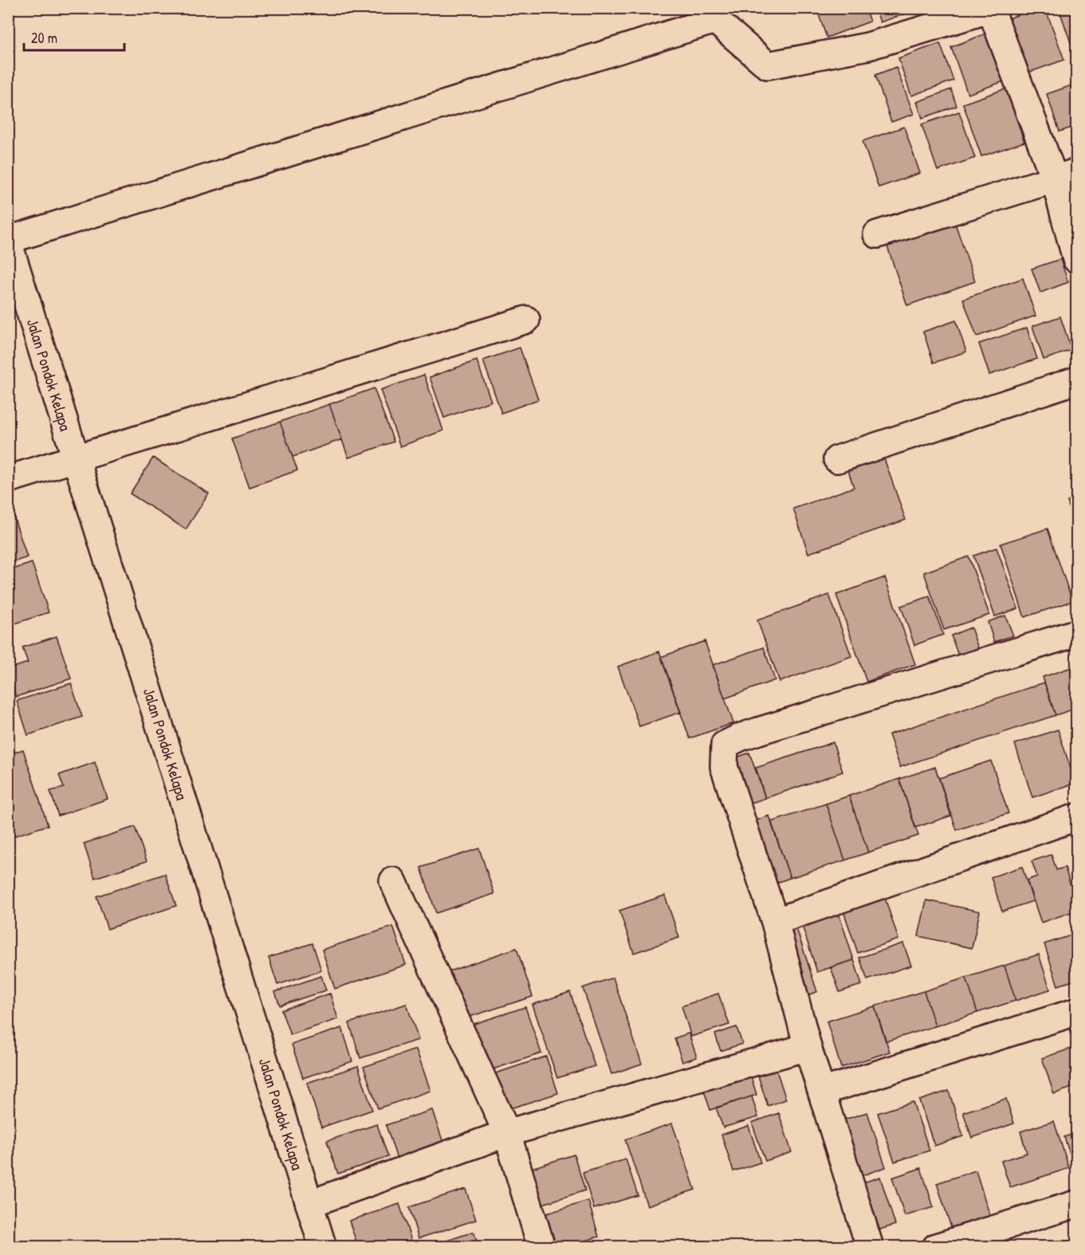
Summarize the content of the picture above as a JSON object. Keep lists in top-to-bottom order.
{
  "streets": {
    "street": ["Jalan Pondok Kelapa"]
  },
  "scale_bar": "20 m"
}
